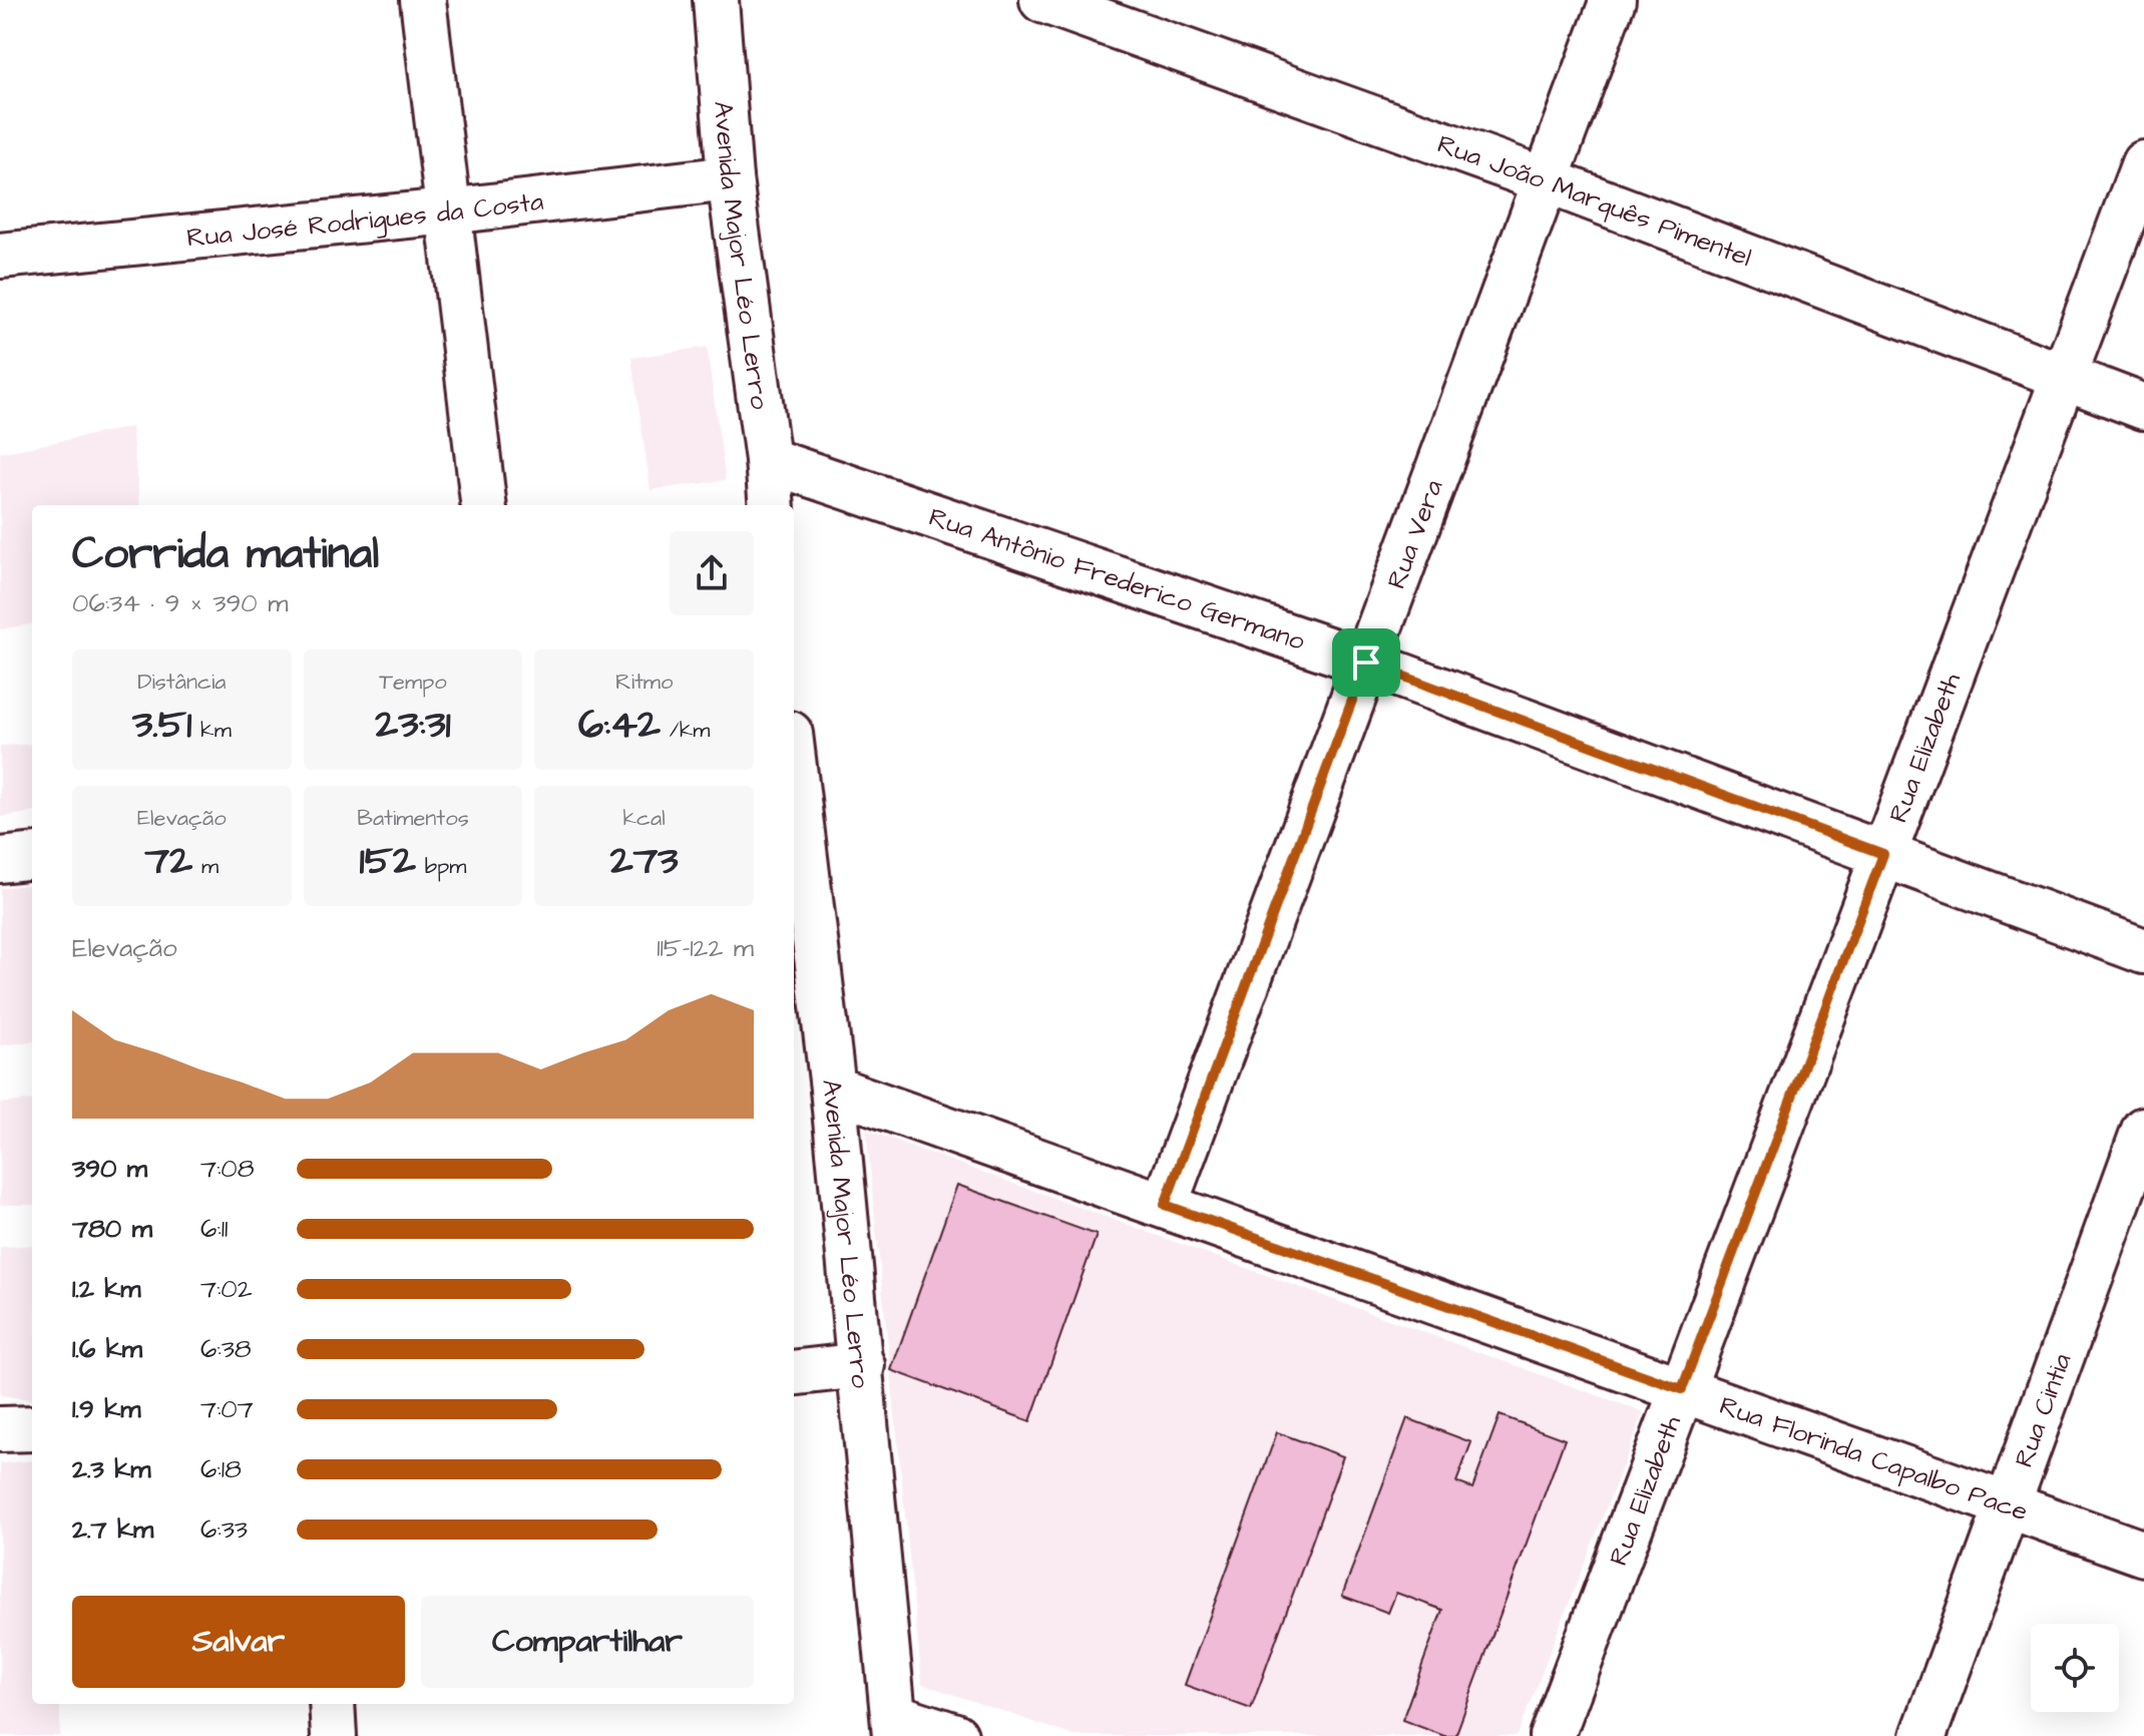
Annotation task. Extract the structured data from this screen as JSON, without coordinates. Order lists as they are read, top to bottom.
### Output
{
  "streets": {
    "street": [
      "Rua João Marquês Pimentel",
      "Rua José Rodrigues da Costa",
      "Avenida Major Léo Lerro",
      "Rua Vera",
      "Rua Antônio Frederico Germano",
      "Rua Elizabeth",
      "Rua Cintia",
      "Rua Florinda Capalbo Pace"
    ]
  },
  "crossings": [
    ["Rua João Marquês Pimentel", "Rua Vera"],
    ["Rua João Marquês Pimentel", "Rua Elizabeth"],
    ["Rua José Rodrigues da Costa", "Avenida Major Léo Lerro"],
    ["Avenida Major Léo Lerro", "Rua Antônio Frederico Germano"],
    ["Avenida Major Léo Lerro", "Rua Florinda Capalbo Pace"],
    ["Rua Vera", "Rua Antônio Frederico Germano"],
    ["Rua Vera", "Rua Florinda Capalbo Pace"],
    ["Rua Antônio Frederico Germano", "Rua Elizabeth"],
    ["Rua Elizabeth", "Rua Florinda Capalbo Pace"],
    ["Rua Cintia", "Rua Florinda Capalbo Pace"]
  ],
  "page": {
    "heading": ["Corrida matinal", "06:34 · 9 × 390 m"],
    "stats": [
      ["Distância", "3.51 km"],
      ["Tempo", "23:31"],
      ["Ritmo", "6:42 /km"],
      ["Elevação", "72 m"],
      ["Batimentos", "152 bpm"],
      ["kcal", "273"]
    ],
    "chart": ["Elevação", "115–122 m"],
    "list": [
      {
        "name": "390 m",
        "note": "7:08"
      },
      {
        "name": "780 m",
        "note": "6:11"
      },
      {
        "name": "1.2 km",
        "note": "7:02"
      },
      {
        "name": "1.6 km",
        "note": "6:38"
      },
      {
        "name": "1.9 km",
        "note": "7:07"
      },
      {
        "name": "2.3 km",
        "note": "6:18"
      },
      {
        "name": "2.7 km",
        "note": "6:33"
      }
    ],
    "buttons": ["Salvar", "Compartilhar"]
  }
}
